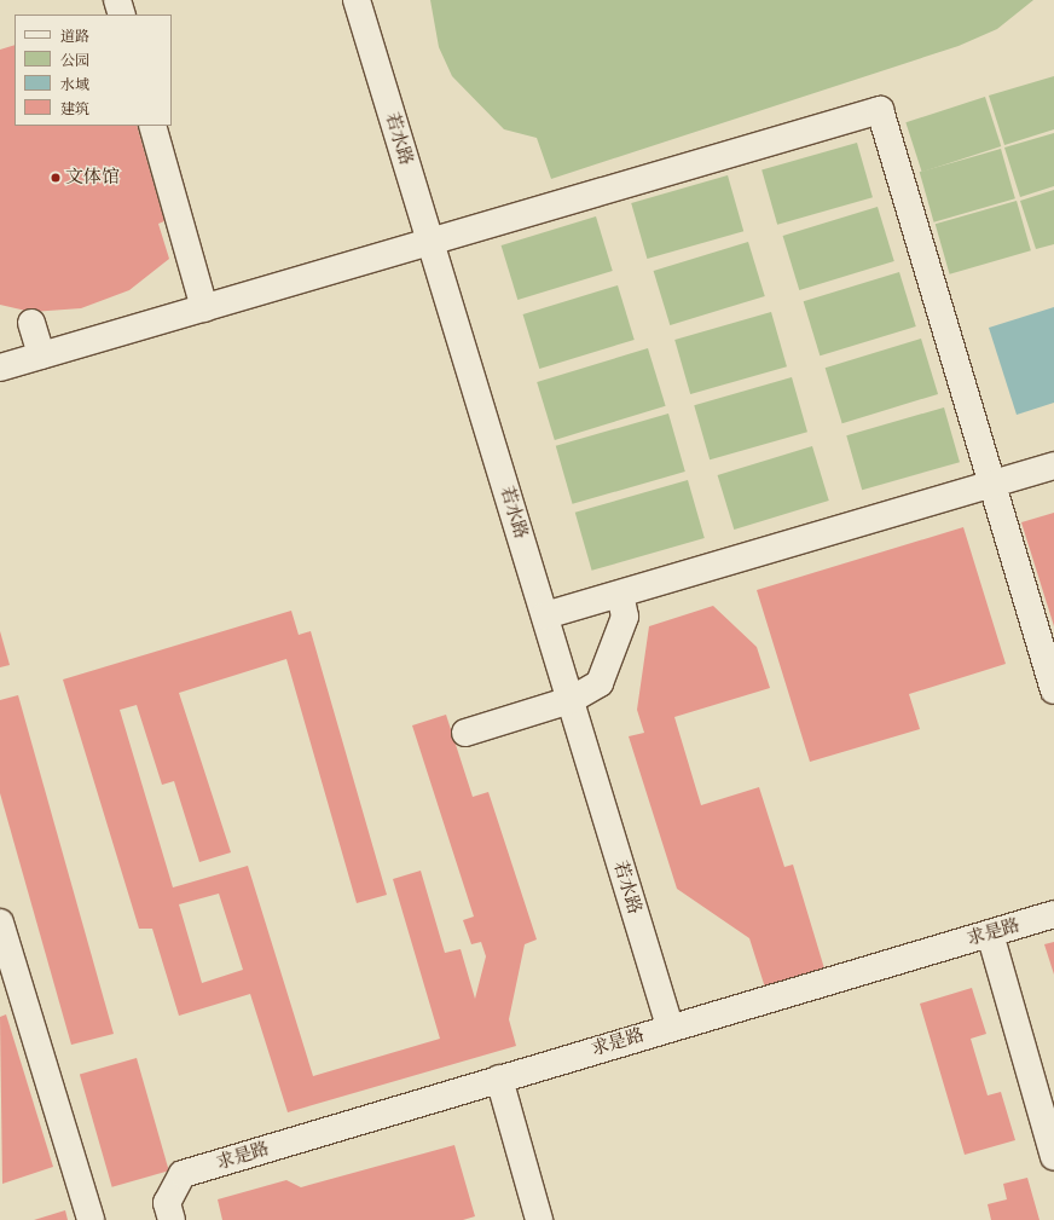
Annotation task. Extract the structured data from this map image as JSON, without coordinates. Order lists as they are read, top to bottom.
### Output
{
  "streets": {
    "lane": ["若水路", "求是路"]
  },
  "crossings": [
    ["若水路", "求是路"]
  ],
  "places": ["文体馆"],
  "legend": [
    "道路",
    "公园",
    "水域",
    "建筑"
  ]
}
